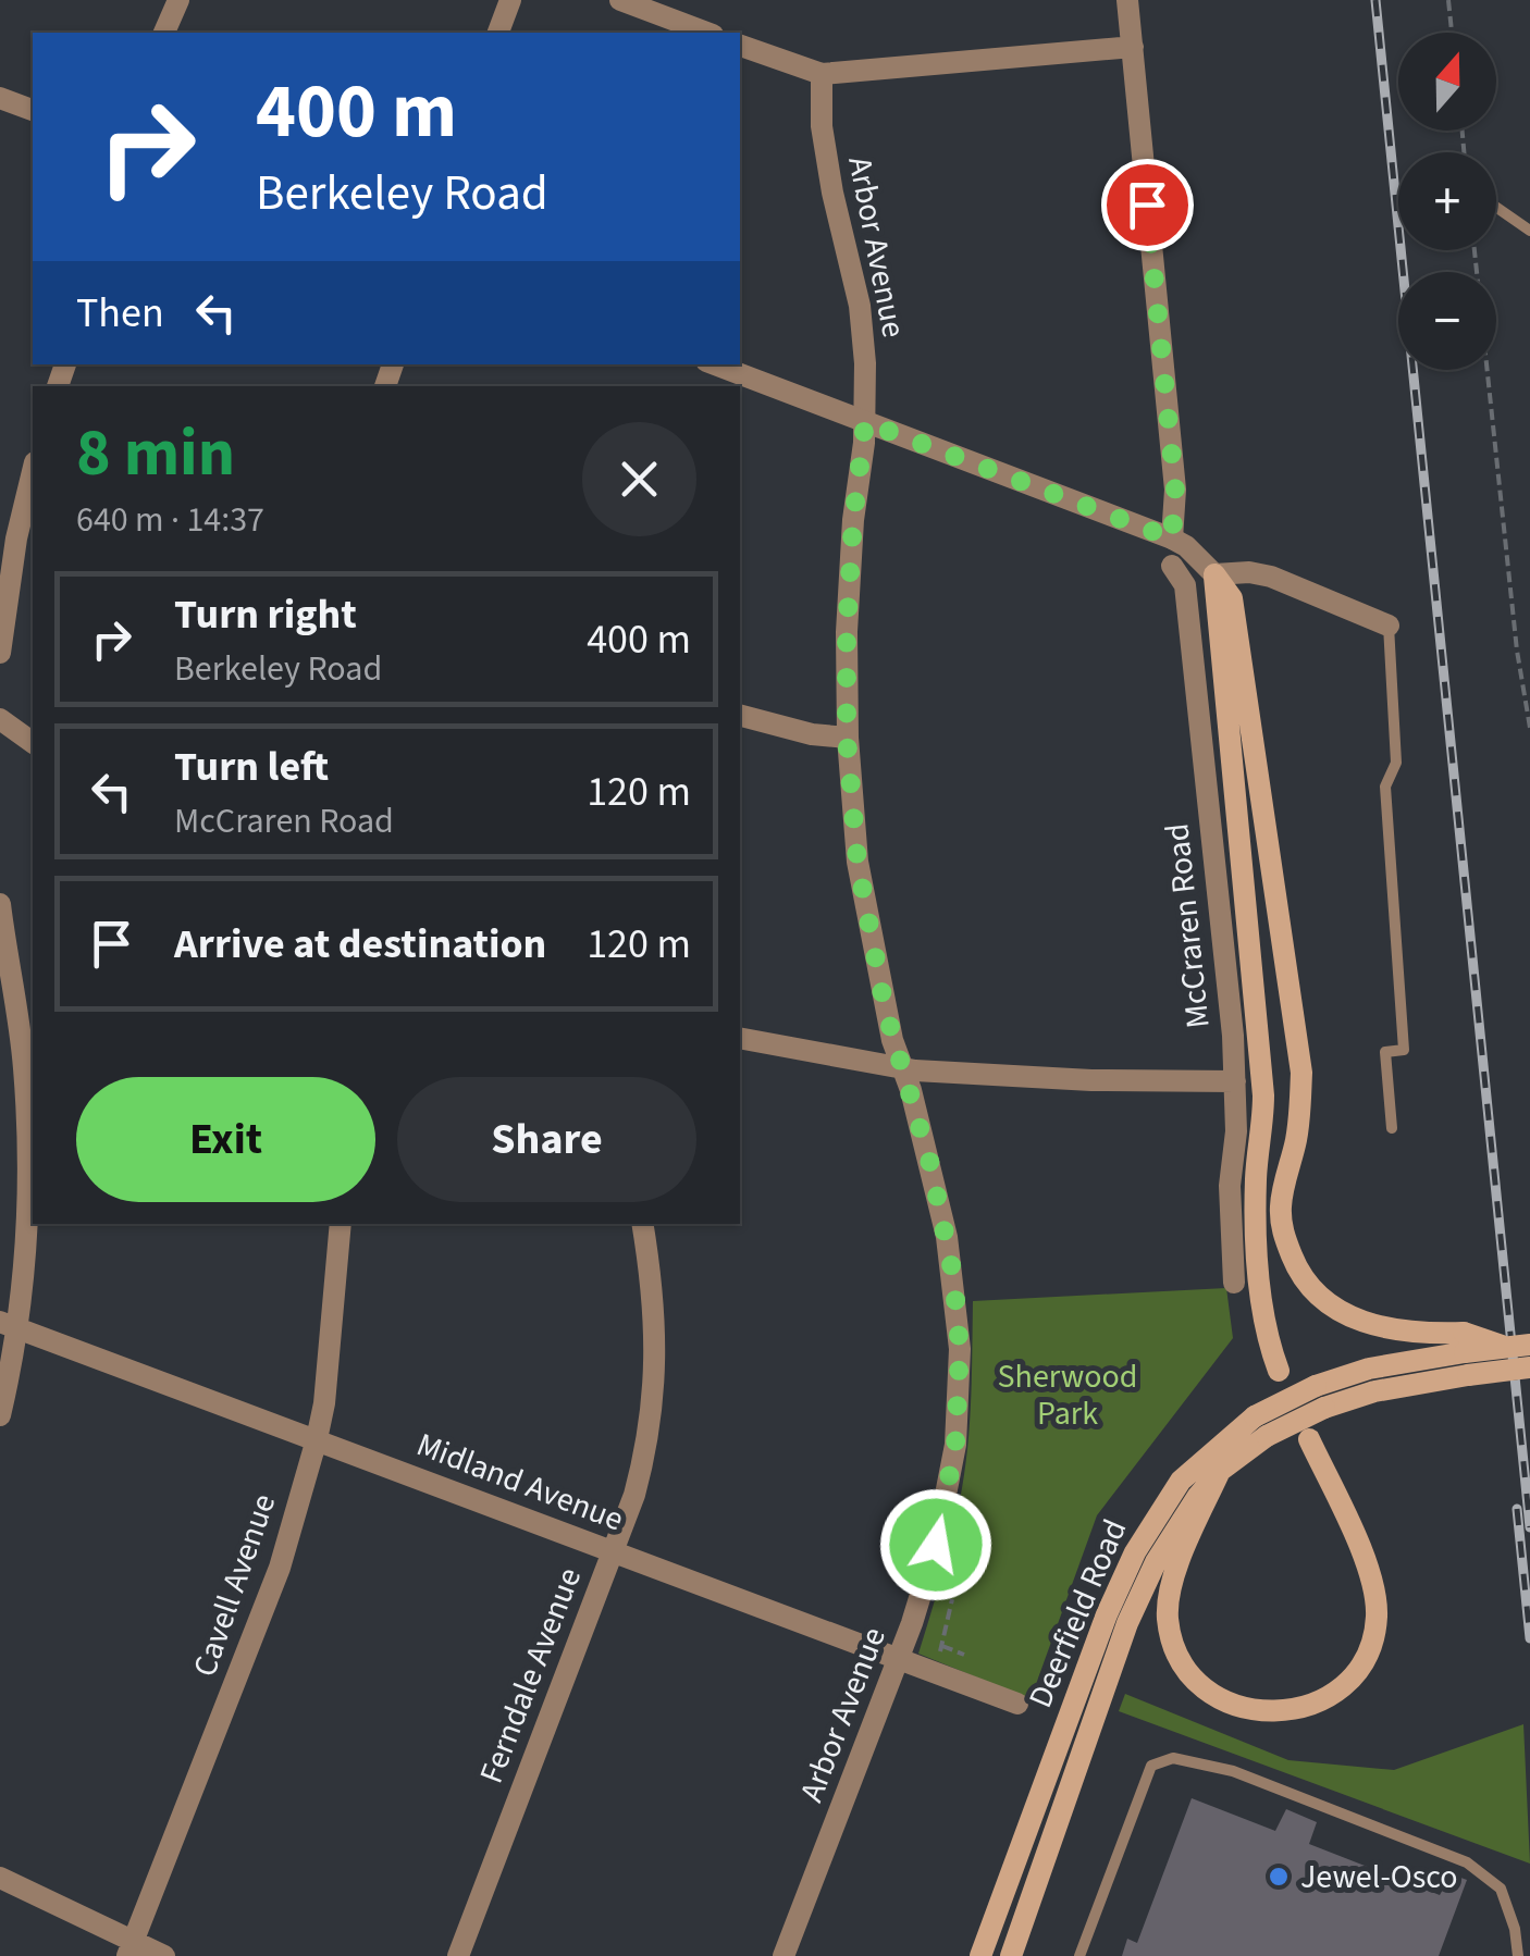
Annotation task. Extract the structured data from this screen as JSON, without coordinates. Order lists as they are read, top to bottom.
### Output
{
  "streets": {
    "main road": ["Deerfield Road"],
    "street": [
      "Arbor Avenue",
      "McCraren Road",
      "Midland Avenue",
      "Cavell Avenue",
      "Ferndale Avenue"
    ]
  },
  "crossings": [
    ["Arbor Avenue", "Midland Avenue"],
    ["Midland Avenue", "Cavell Avenue"],
    ["Midland Avenue", "Ferndale Avenue"]
  ],
  "parks": ["Sherwood Park"],
  "places": ["Jewel-Osco"],
  "north": "top",
  "page": {
    "map_buttons": ["+", "−"],
    "turn": ["400 m", "Berkeley Road"],
    "then": "Then",
    "heading": ["8 min", "640 m · 14:37"],
    "list": [
      {
        "name": "Turn right",
        "note": "Berkeley Road",
        "value": "400 m"
      },
      {
        "name": "Turn left",
        "note": "McCraren Road",
        "value": "120 m"
      },
      {
        "name": "Arrive at destination",
        "value": "120 m"
      }
    ],
    "buttons": ["Exit", "Share"]
  }
}
